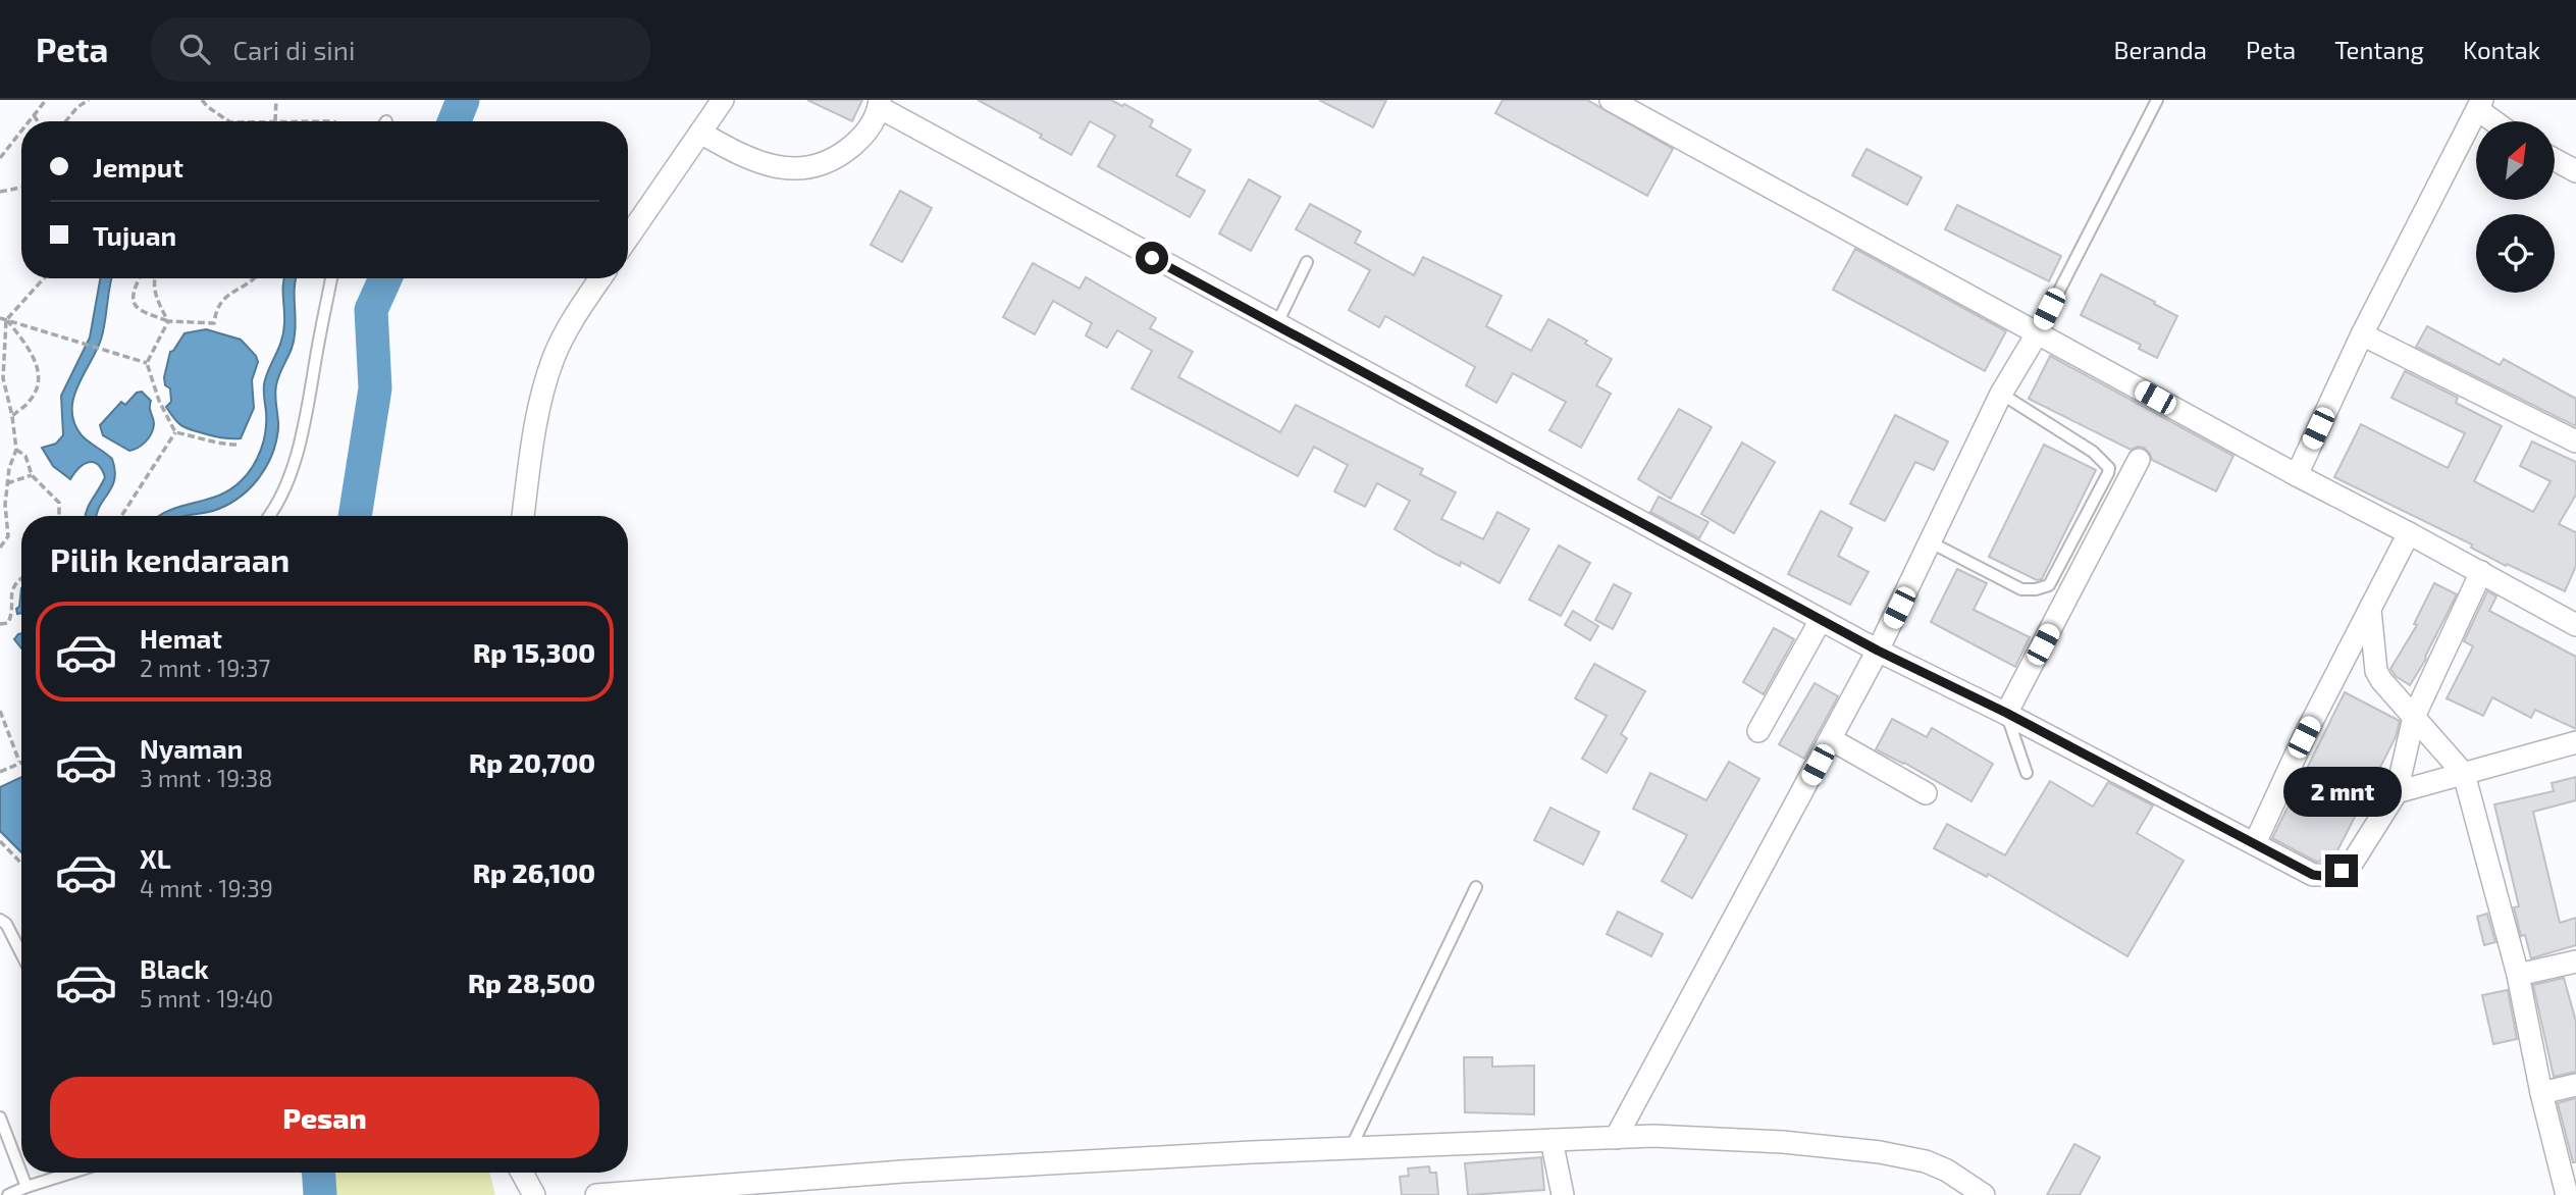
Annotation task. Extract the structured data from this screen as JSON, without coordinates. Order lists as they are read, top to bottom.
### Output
{
  "north": "top right",
  "page": {
    "header": "Peta",
    "search": "Cari di sini",
    "nav": [
      "Beranda",
      "Peta",
      "Tentang",
      "Kontak"
    ],
    "banner": ["Jemput", "Tujuan"],
    "heading": "Pilih kendaraan",
    "list": [
      {
        "name": "Hemat",
        "note": "2 mnt · 19:37",
        "value": "Rp 15,300"
      },
      {
        "name": "Nyaman",
        "note": "3 mnt · 19:38",
        "value": "Rp 20,700"
      },
      {
        "name": "XL",
        "note": "4 mnt · 19:39",
        "value": "Rp 26,100"
      },
      {
        "name": "Black",
        "note": "5 mnt · 19:40",
        "value": "Rp 28,500"
      }
    ],
    "bubble": "2 mnt",
    "buttons": "Pesan"
  }
}
